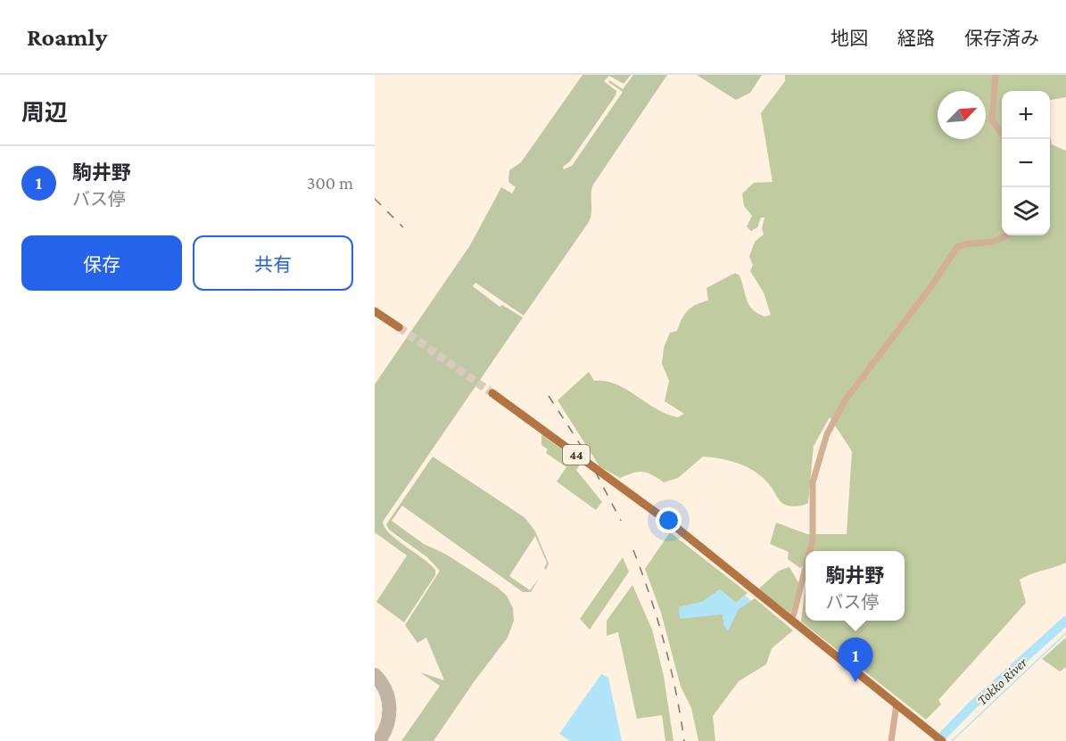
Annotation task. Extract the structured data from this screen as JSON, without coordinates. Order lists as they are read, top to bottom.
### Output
{
  "streets": {
    "main road": ["44"]
  },
  "water": ["Tokko River"],
  "north": "top right",
  "page": {
    "header": "Roamly",
    "nav": ["地図", "経路", "保存済み"],
    "heading": "周辺",
    "map_buttons": ["+", "−"],
    "list": [
      {
        "mark": "1",
        "name": "駒井野",
        "note": "バス停",
        "value": "300 m"
      }
    ],
    "buttons": ["保存", "共有"],
    "popup": ["駒井野", "バス停"],
    "pins": "1"
  }
}
